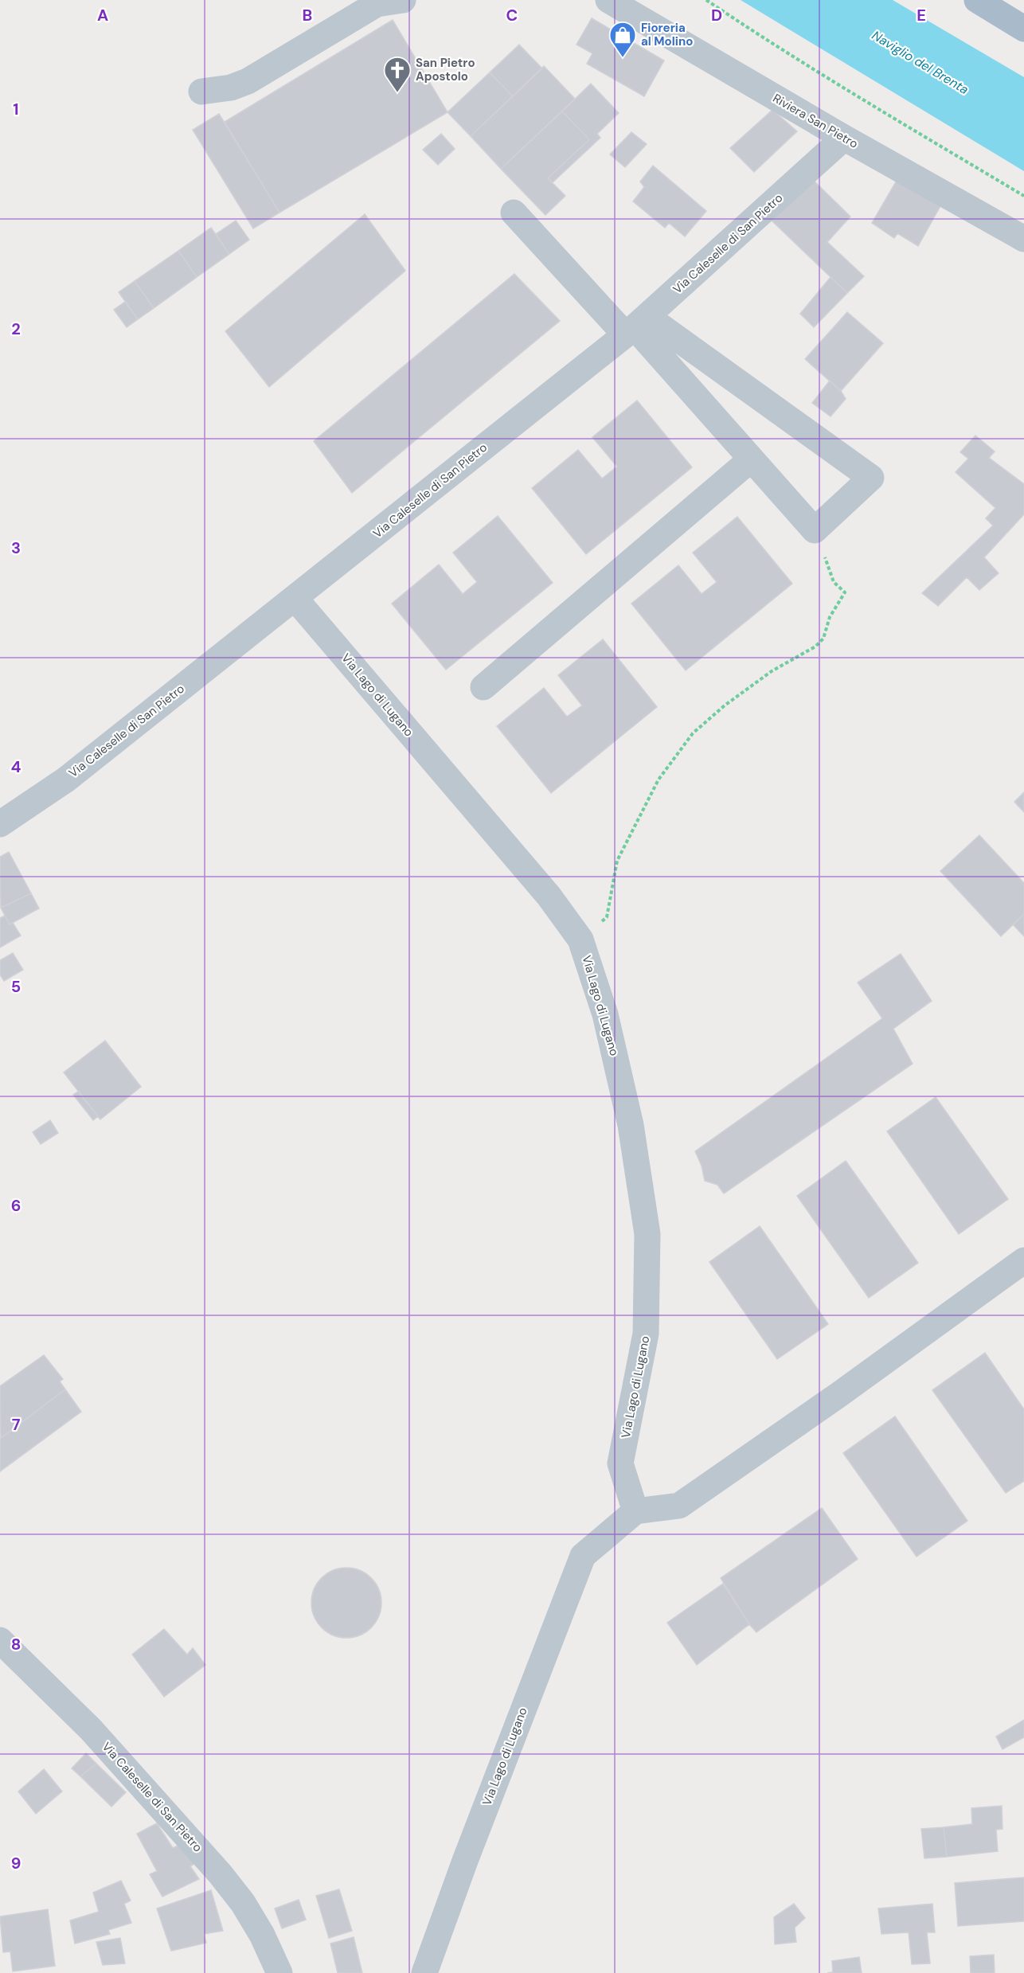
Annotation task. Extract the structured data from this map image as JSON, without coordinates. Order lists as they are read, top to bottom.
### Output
{
  "streets": {
    "street": ["Riviera San Pietro", "Via Caleselle di San Pietro", "Via Lago di Lugano"]
  },
  "crossings": [
    ["Riviera San Pietro", "Via Caleselle di San Pietro"],
    ["Via Caleselle di San Pietro", "Via Lago di Lugano"]
  ],
  "water": ["Naviglio del Brenta"],
  "places": {
    "shop": ["Fioreria al Molino"],
    "church": ["San Pietro Apostolo"]
  },
  "grid": {
    "columns": [
      "A",
      "B",
      "C",
      "D",
      "E"
    ],
    "rows": [
      "1",
      "2",
      "3",
      "4",
      "5",
      "6",
      "7",
      "8",
      "9"
    ]
  }
}
